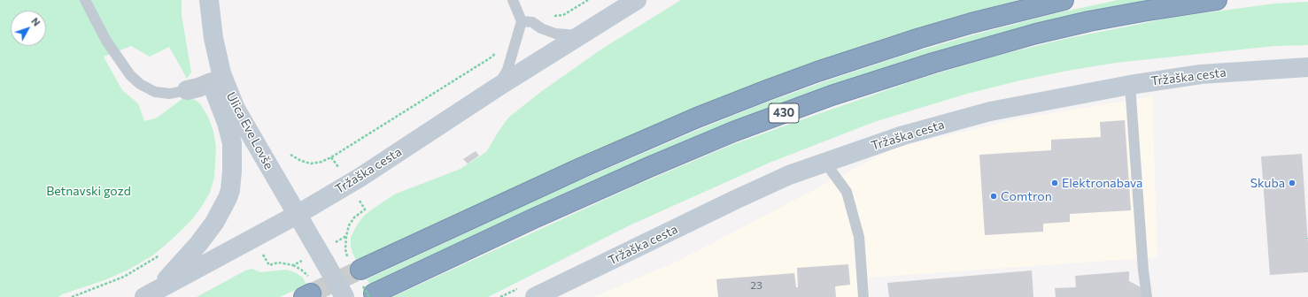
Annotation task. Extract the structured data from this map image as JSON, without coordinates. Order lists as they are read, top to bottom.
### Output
{
  "streets": {
    "highway": ["430"],
    "street": ["Tržaška cesta", "Ulica Eve Lovše"]
  },
  "crossings": [
    ["Tržaška cesta", "Ulica Eve Lovše"]
  ],
  "parks": ["Betnavski gozd"],
  "places": ["Elektronabava", "Skuba", "Comtron"],
  "house_numbers": ["23"],
  "north": "top right"
}
